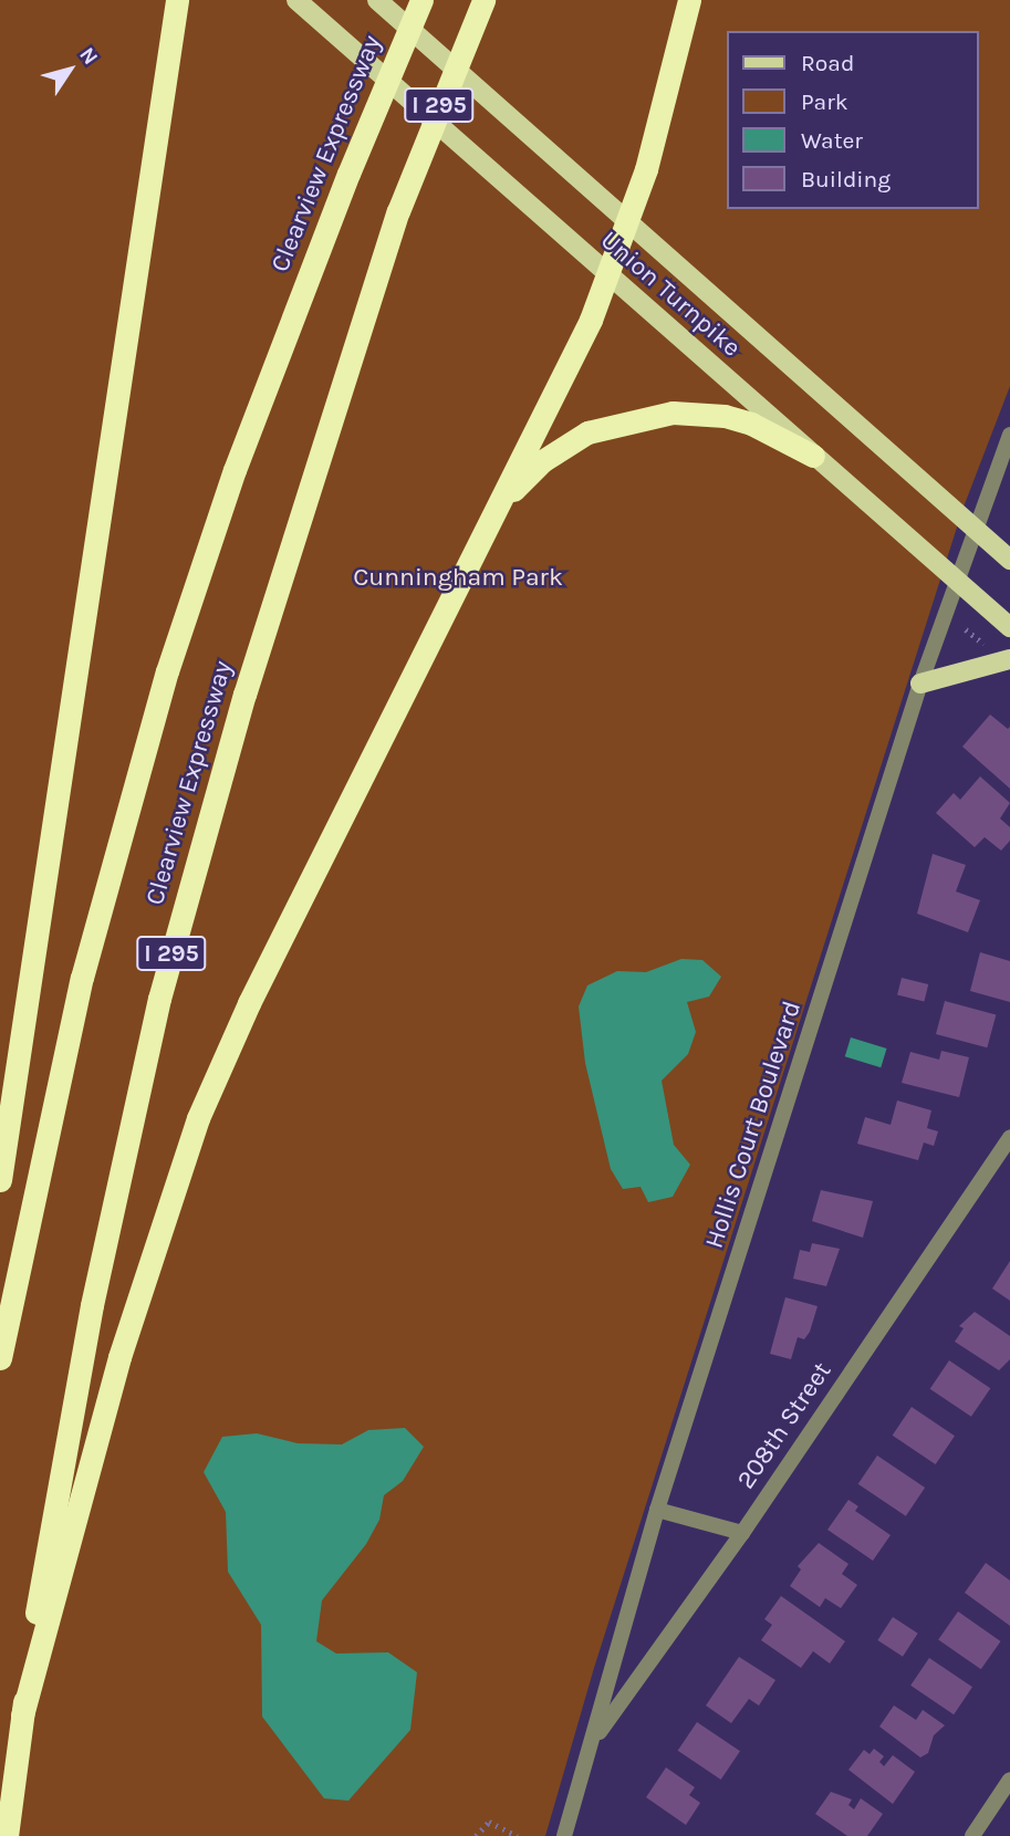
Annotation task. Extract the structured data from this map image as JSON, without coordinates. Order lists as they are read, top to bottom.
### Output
{
  "streets": {
    "highway": ["I 295", "Clearview Expressway"],
    "main road": ["Union Turnpike"],
    "street": ["Hollis Court Boulevard", "208th Street"]
  },
  "crossings": [
    ["Union Turnpike", "Hollis Court Boulevard"],
    ["Hollis Court Boulevard", "208th Street"]
  ],
  "parks": ["Cunningham Park"],
  "legend": [
    "Road",
    "Park",
    "Water",
    "Building"
  ],
  "north": "top right"
}
